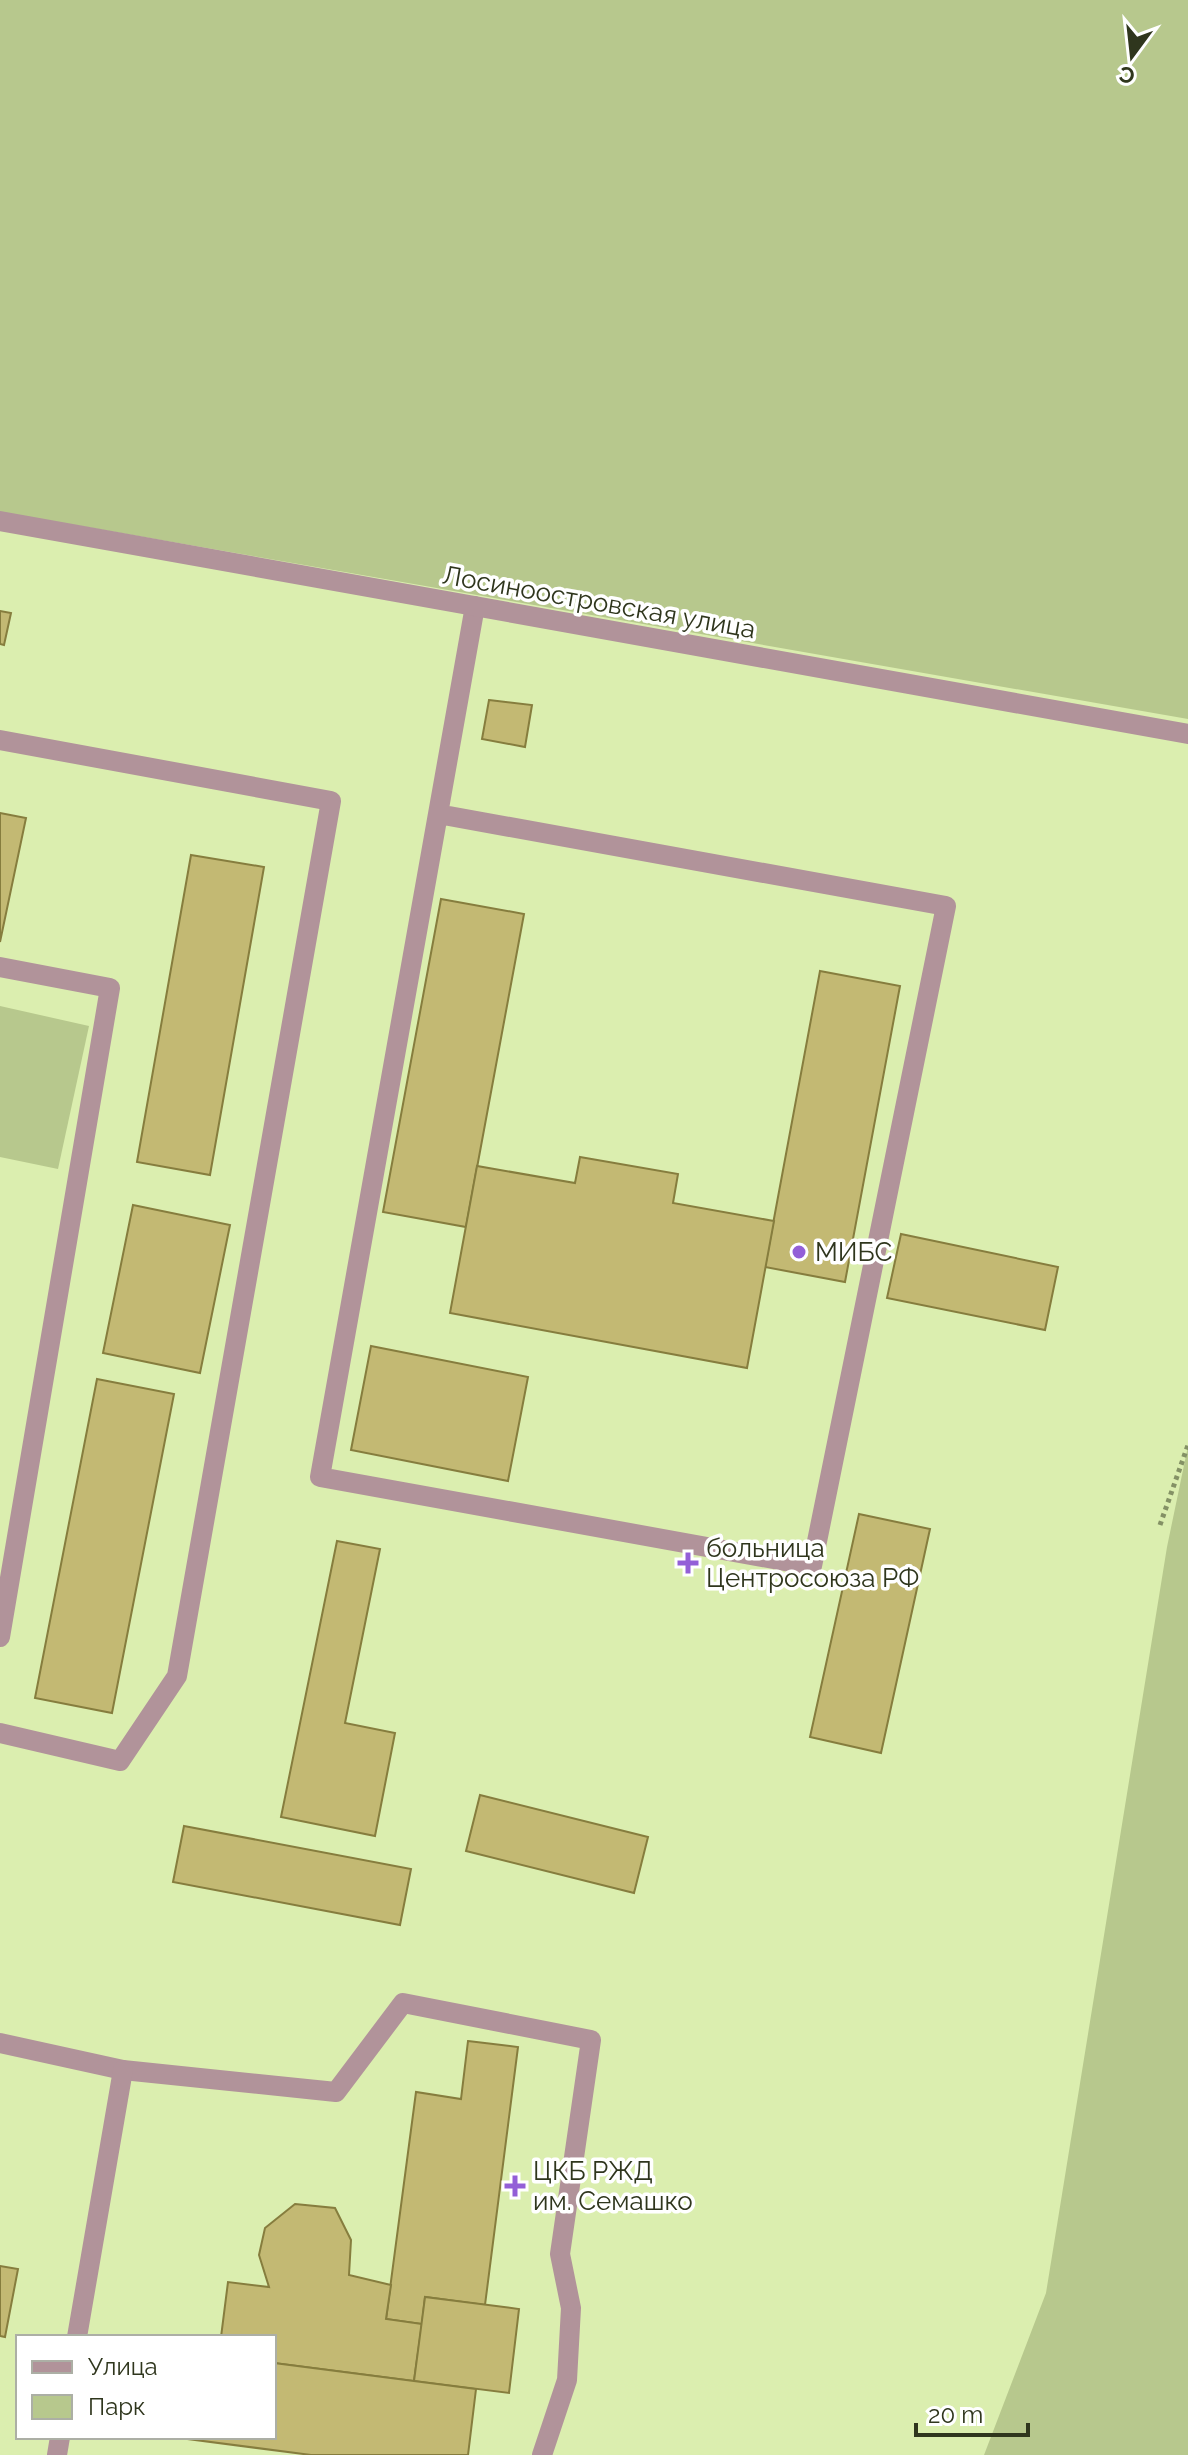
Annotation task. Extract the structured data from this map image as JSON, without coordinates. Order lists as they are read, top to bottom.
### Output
{
  "streets": {
    "street": ["Лосиноостровская улица"]
  },
  "places": {
    "other": ["МИБС"],
    "health": ["больница Центросоюза РФ", "ЦКБ РЖД им. Семашко"]
  },
  "legend": ["Улица", "Парк"],
  "scale_bar": "20 m",
  "north": "bottom"
}
